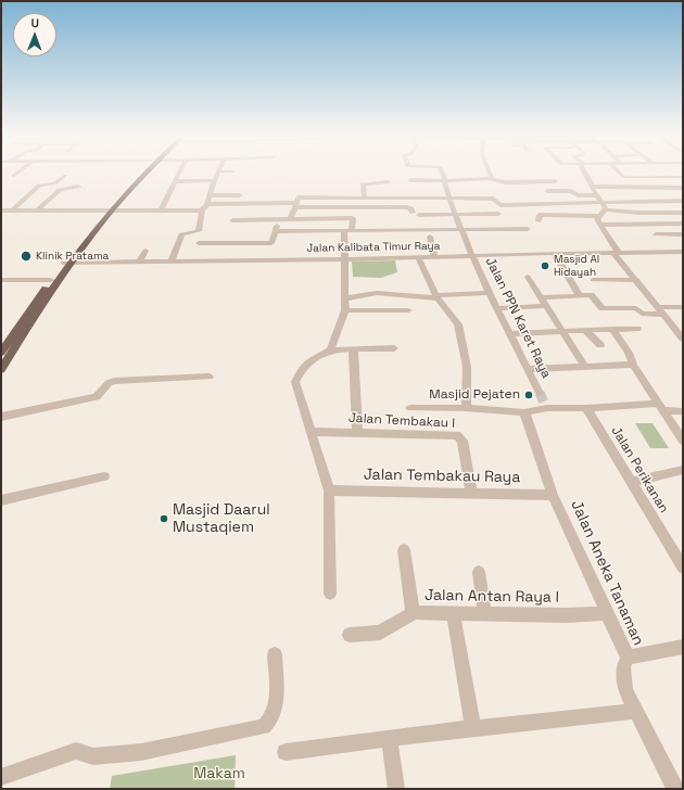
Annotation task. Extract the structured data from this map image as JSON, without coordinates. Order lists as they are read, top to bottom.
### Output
{
  "streets": {
    "street": [
      "Jalan Kalibata Timur Raya",
      "Jalan PPN Karet Raya",
      "Jalan Tembakau I",
      "Jalan Perikanan",
      "Jalan Tembakau Raya",
      "Jalan Aneka Tanaman",
      "Jalan Antan Raya I"
    ]
  },
  "crossings": [
    ["Jalan Kalibata Timur Raya", "Jalan PPN Karet Raya"],
    ["Jalan Tembakau I", "Jalan Tembakau Raya"],
    ["Jalan Perikanan", "Jalan Aneka Tanaman"],
    ["Jalan Tembakau Raya", "Jalan Aneka Tanaman"],
    ["Jalan Aneka Tanaman", "Jalan Antan Raya I"]
  ],
  "parks": ["Makam"],
  "places": [
    "Klinik Pratama",
    "Masjid Al Hidayah",
    "Masjid Pejaten",
    "Masjid Daarul Mustaqiem"
  ],
  "north": "top"
}
